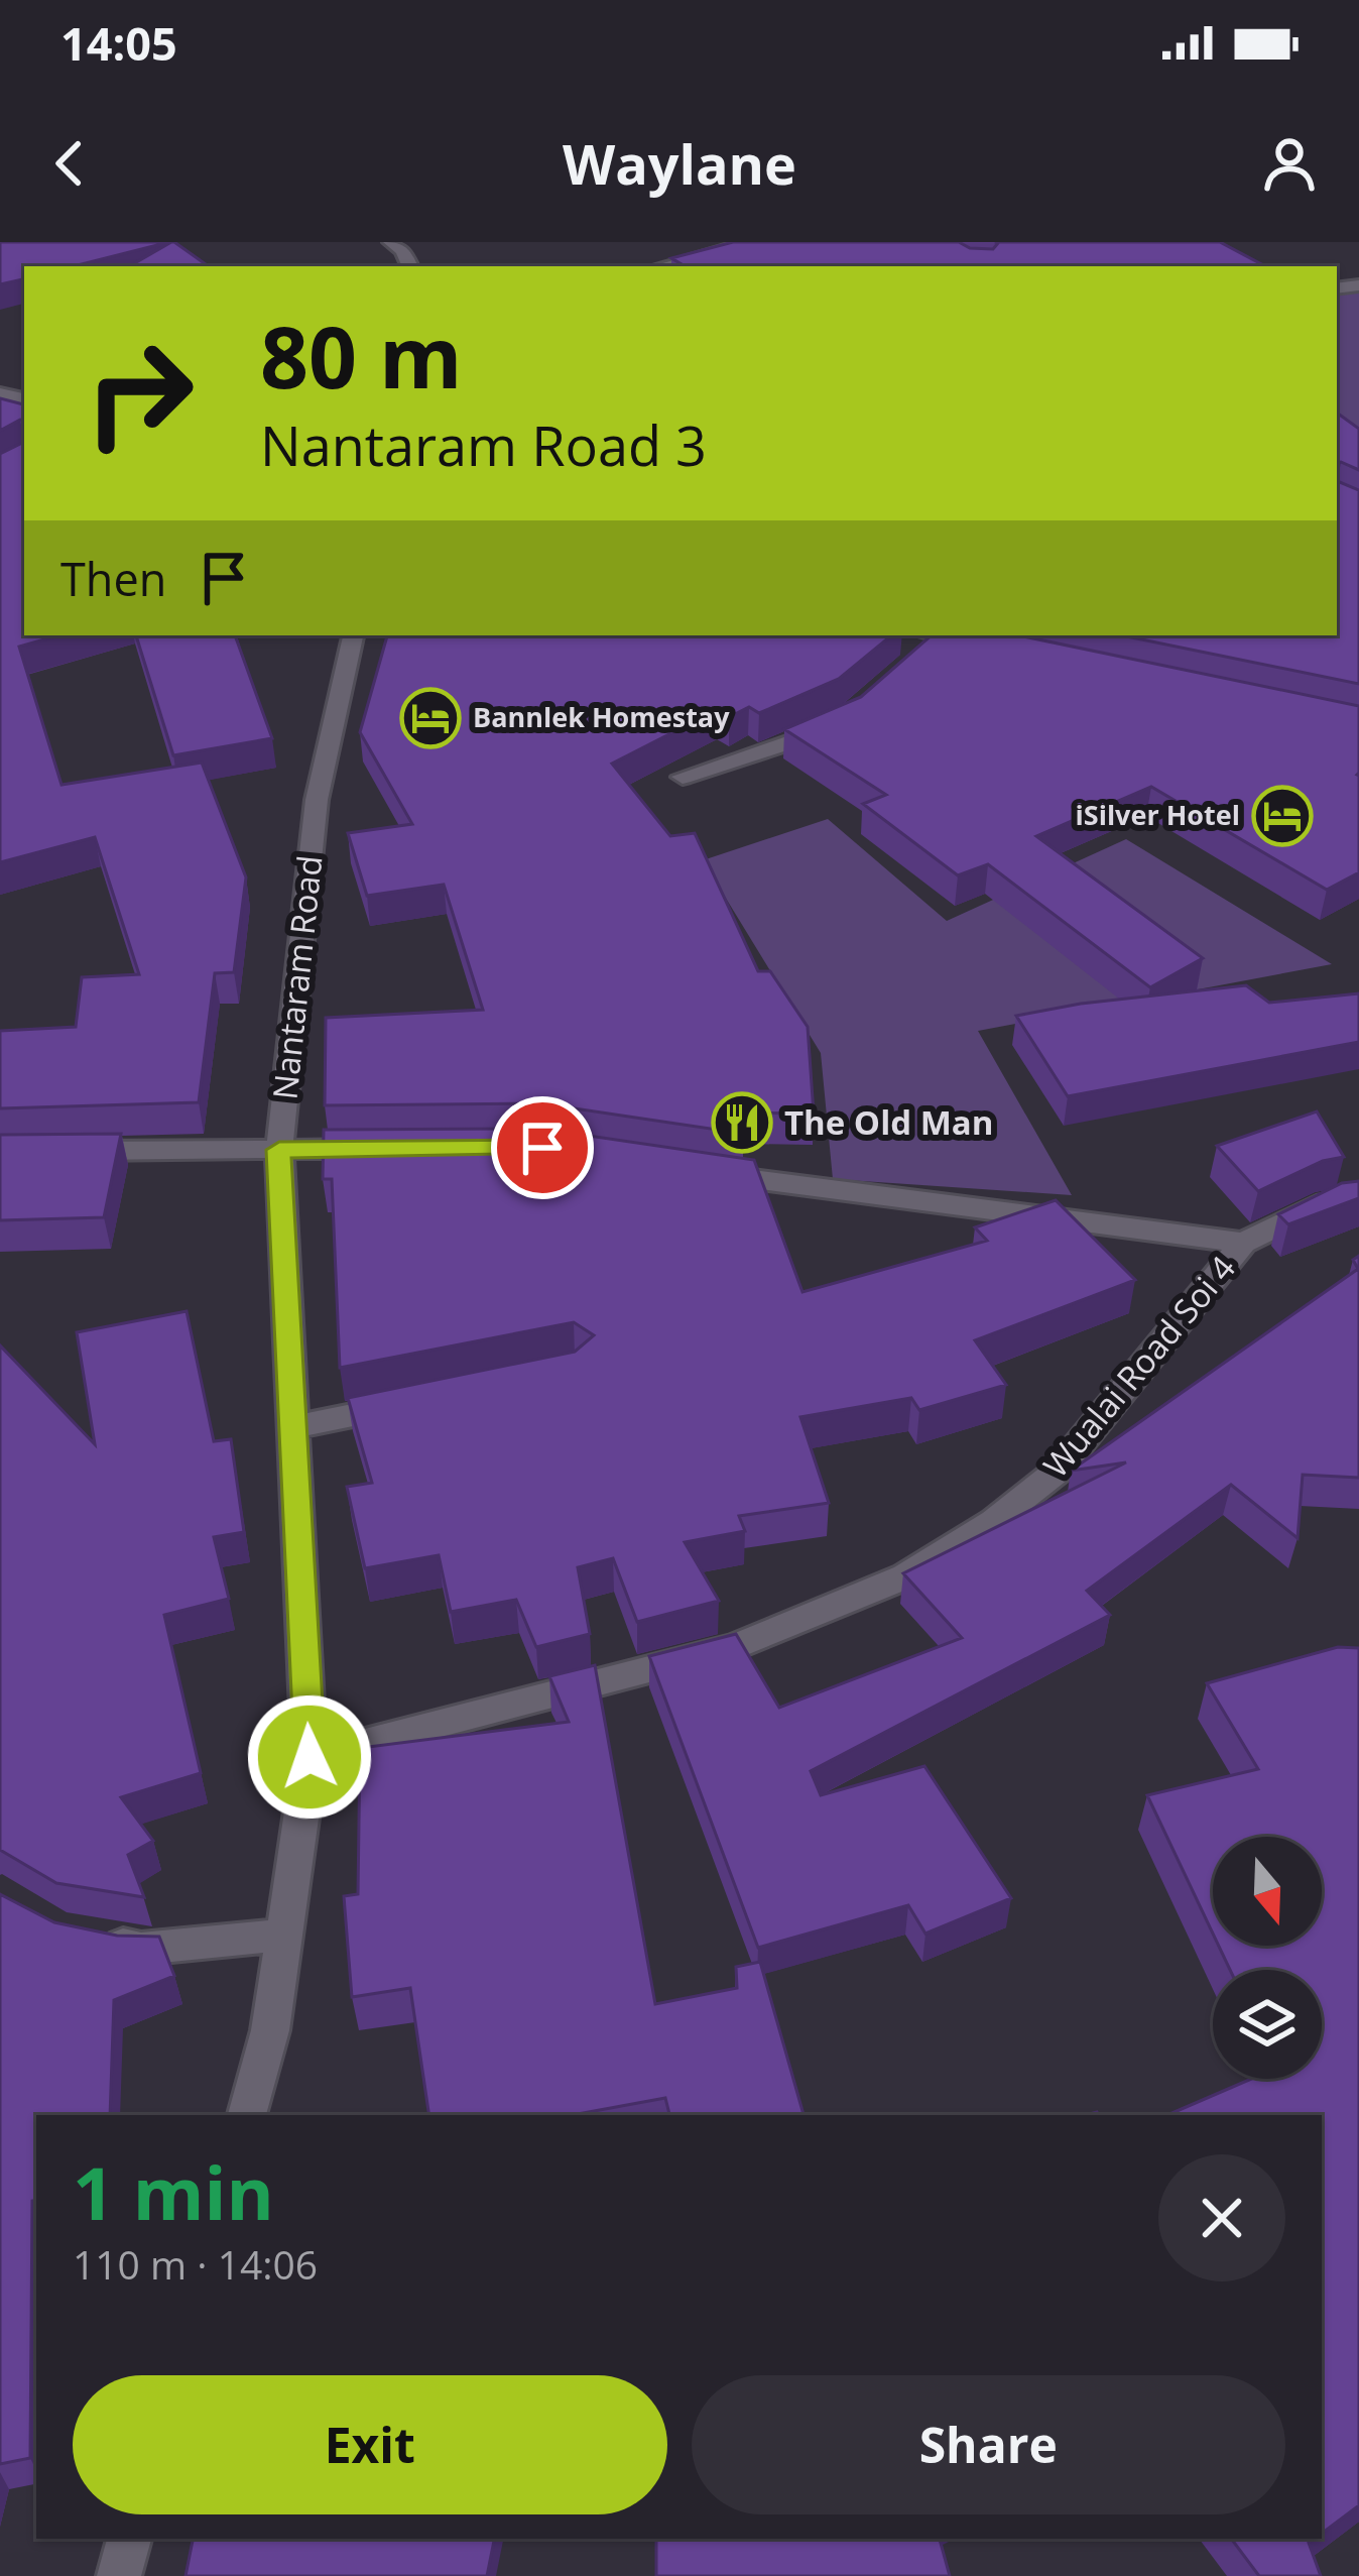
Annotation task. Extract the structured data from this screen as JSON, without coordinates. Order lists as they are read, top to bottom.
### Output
{
  "streets": {
    "street": ["Nantaram Road", "Wualai Road Soi 4"]
  },
  "crossings": [
    ["Nantaram Road", "Wualai Road Soi 4"]
  ],
  "places": {
    "hotel": ["Bannlek Homestay", "iSilver Hotel"],
    "restaurant": ["The Old Man"]
  },
  "north": "bottom",
  "page": {
    "status": "14:05",
    "header": "Waylane",
    "turn": ["80 m", "Nantaram Road 3"],
    "then": "Then",
    "heading": ["1 min", "110 m · 14:06"],
    "buttons": ["Exit", "Share"]
  }
}
